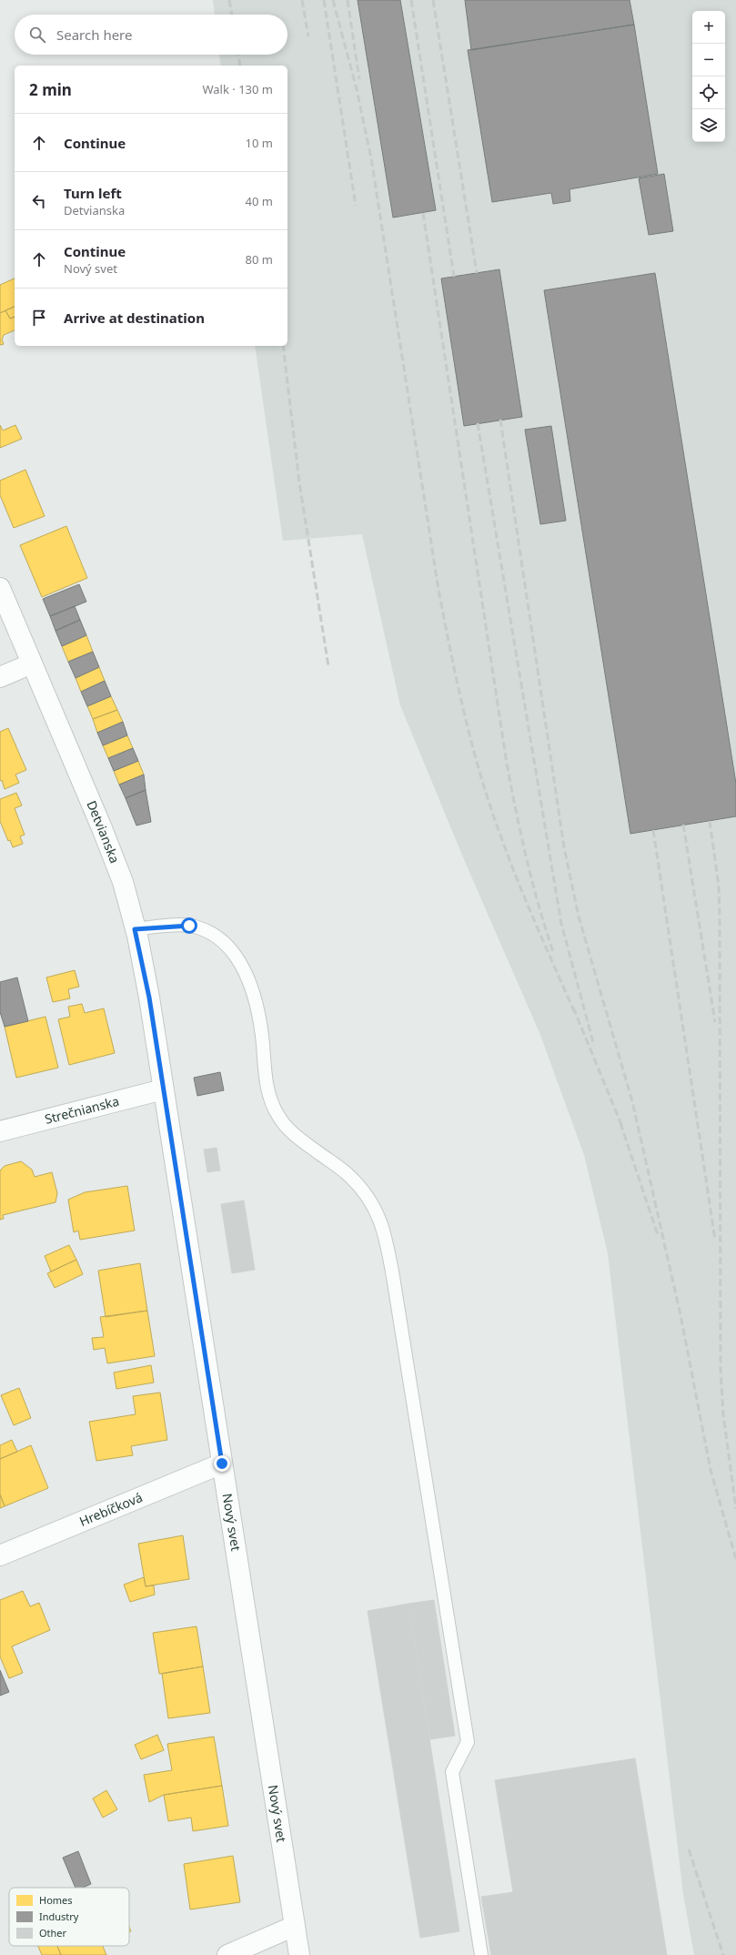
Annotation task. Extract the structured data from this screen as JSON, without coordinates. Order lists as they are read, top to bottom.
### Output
{
  "streets": {
    "street": [
      "Detvianska",
      "Strečnianska",
      "Hrebíčková",
      "Nový svet"
    ]
  },
  "crossings": [
    ["Detvianska", "Strečnianska"],
    ["Detvianska", "Nový svet"],
    ["Strečnianska", "Nový svet"],
    ["Hrebíčková", "Nový svet"]
  ],
  "legend": ["Homes", "Industry", "Other"],
  "page": {
    "map_buttons": ["+", "−"],
    "search": "Search here",
    "heading": ["2 min", "Walk · 130 m"],
    "list": [
      ["Continue", "10 m"],
      ["Turn left", "Detvianska", "40 m"],
      ["Continue", "Nový svet", "80 m"],
      "Arrive at destination"
    ]
  }
}
